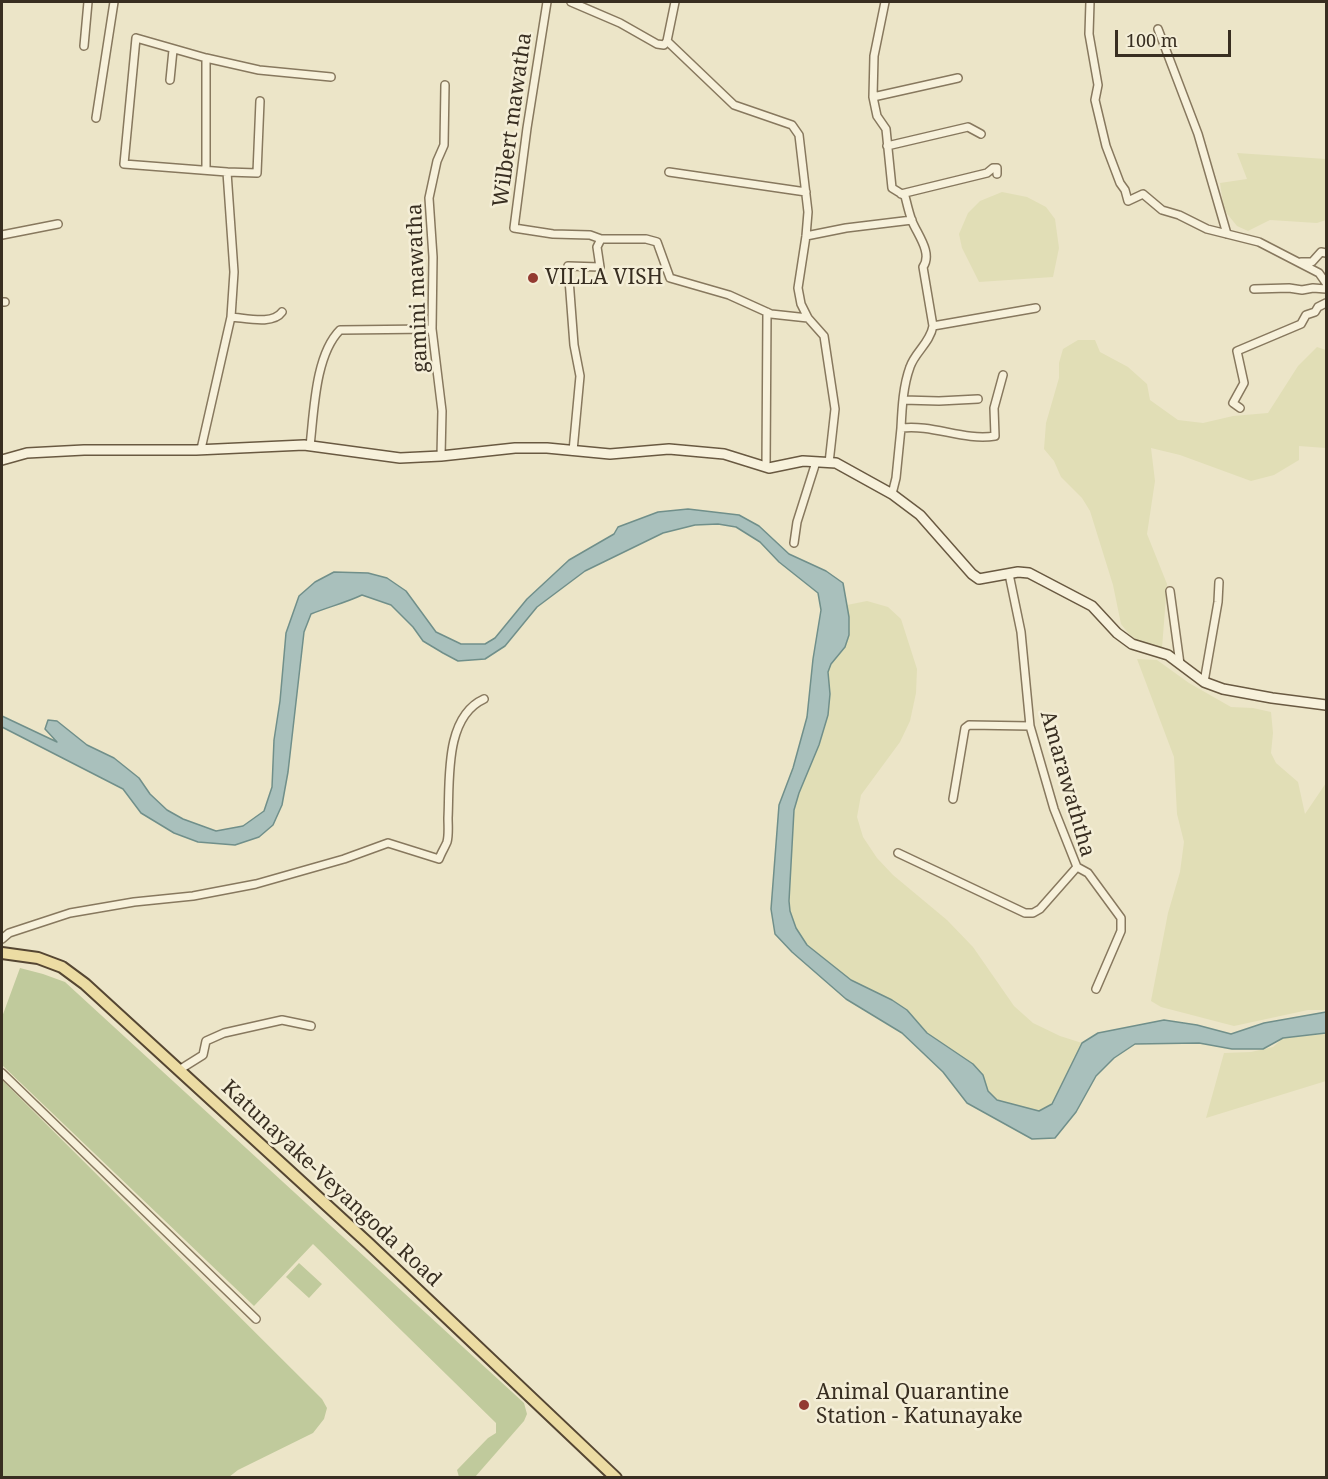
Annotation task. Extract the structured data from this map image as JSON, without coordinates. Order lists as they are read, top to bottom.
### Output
{
  "streets": {
    "main road": ["Katunayake-Veyangoda Road"],
    "street": ["Wilbert mawatha", "gamini mawatha", "Amarawaththa"]
  },
  "places": ["VILLA VISH", "Animal Quarantine Station - Katunayake"],
  "scale_bar": "100 m"
}
